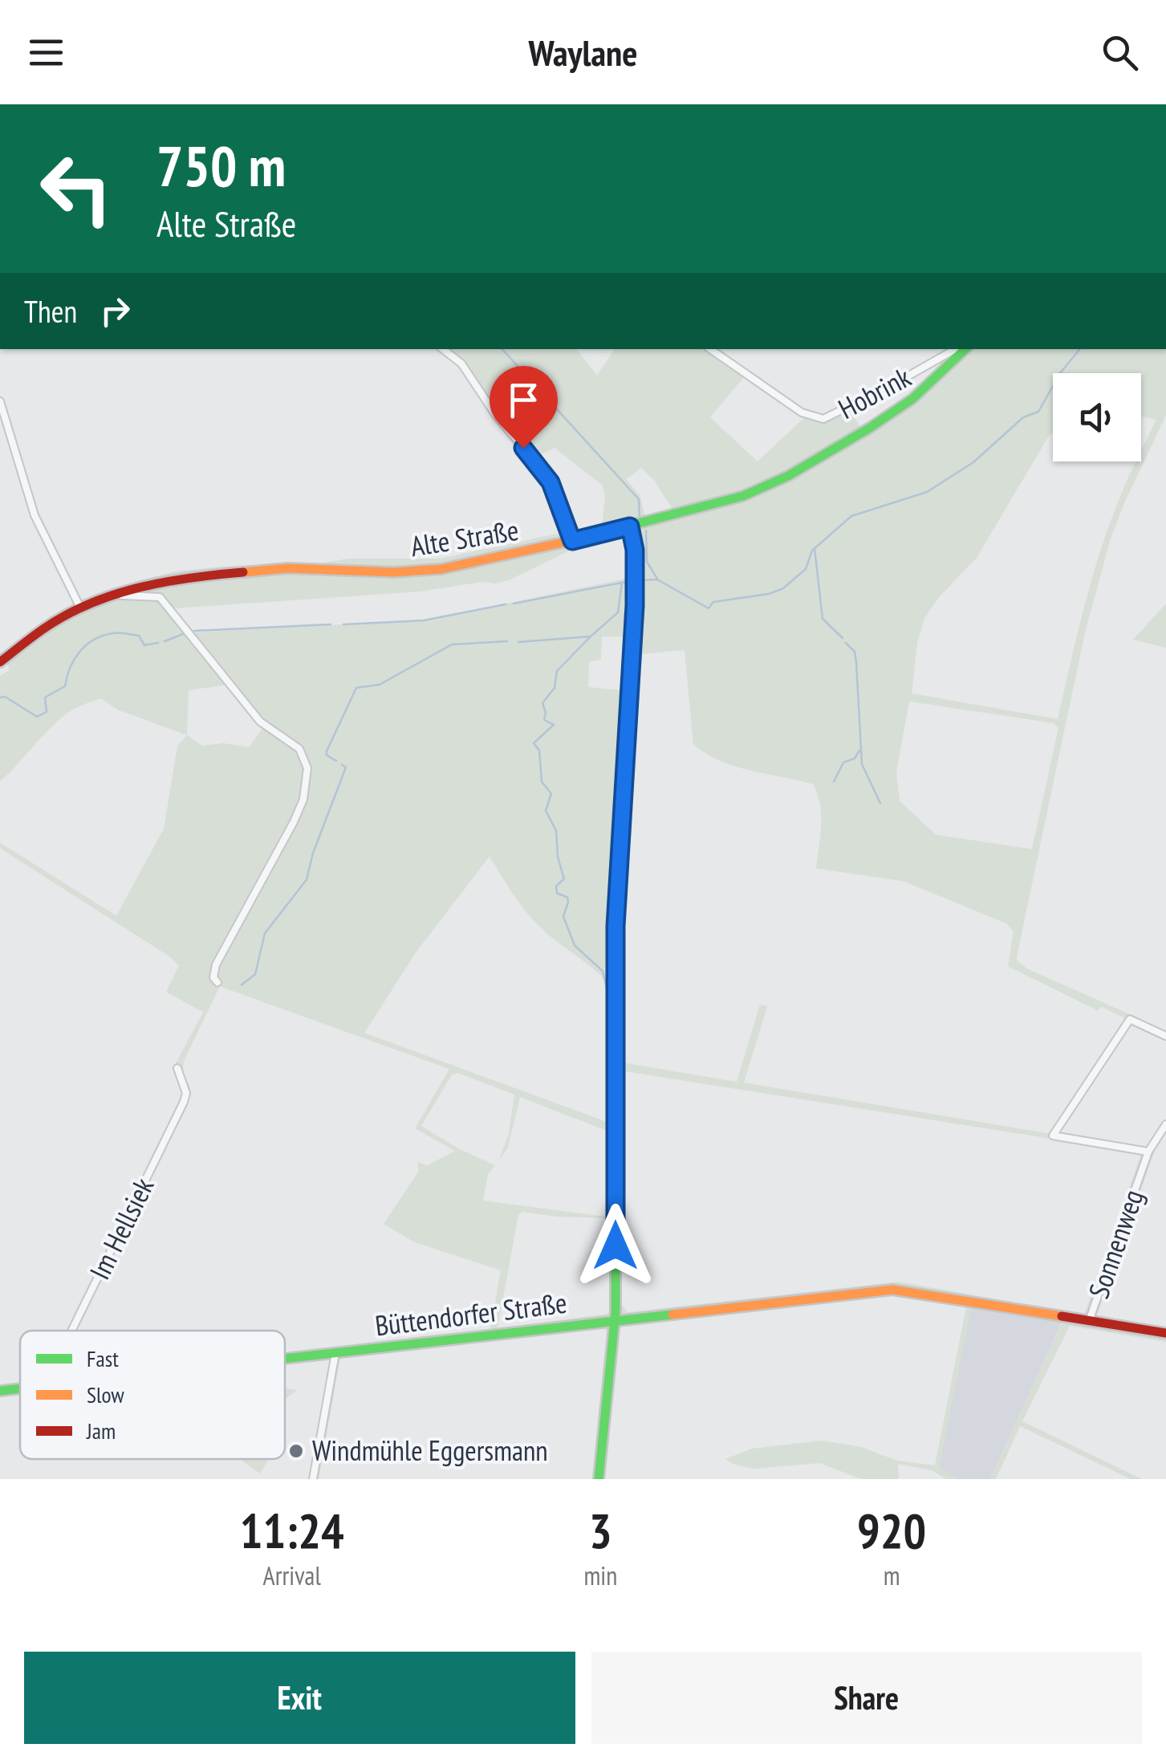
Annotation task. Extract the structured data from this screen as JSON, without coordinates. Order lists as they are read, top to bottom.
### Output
{
  "streets": {
    "street": [
      "Hobrink",
      "Alte Straße",
      "Im Hellsiek",
      "Sonnenweg",
      "Büttendorfer Straße"
    ]
  },
  "crossings": [
    ["Hobrink", "Alte Straße"],
    ["Sonnenweg", "Büttendorfer Straße"]
  ],
  "places": ["Windmühle Eggersmann"],
  "legend": ["Fast", "Slow", "Jam"],
  "page": {
    "header": "Waylane",
    "turn": ["750 m", "Alte Straße"],
    "then": "Then",
    "eta": [
      "11:24",
      "Arrival",
      "3",
      "min",
      "920",
      "m"
    ],
    "buttons": ["Exit", "Share"]
  }
}
